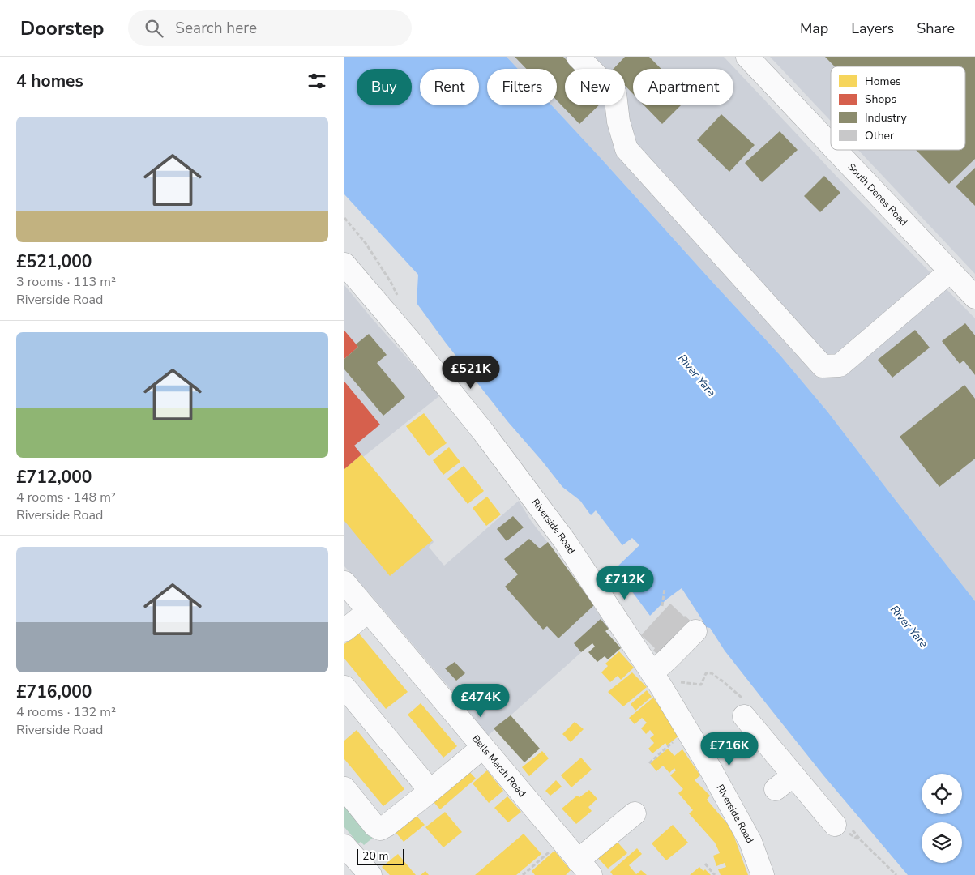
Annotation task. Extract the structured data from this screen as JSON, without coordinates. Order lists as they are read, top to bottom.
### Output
{
  "streets": {
    "street": ["South Denes Road", "Riverside Road", "Bells Marsh Road"]
  },
  "water": ["River Yare"],
  "legend": [
    "Homes",
    "Shops",
    "Industry",
    "Other"
  ],
  "scale_bar": "20 m",
  "page": {
    "header": "Doorstep",
    "search": "Search here",
    "nav": ["Map", "Layers", "Share"],
    "heading": "4 homes",
    "chip": [
      "Buy",
      "Rent",
      "Filters",
      "New",
      "Apartment"
    ],
    "list": [
      {
        "name": "£521,000",
        "note": "3 rooms · 113 m² · Riverside Road"
      },
      {
        "name": "£712,000",
        "note": "4 rooms · 148 m² · Riverside Road"
      },
      {
        "name": "£716,000",
        "note": "4 rooms · 132 m² · Riverside Road"
      }
    ],
    "price": [
      "£521K",
      "£712K",
      "£474K",
      "£716K"
    ],
    "scale": "20 m"
  }
}
